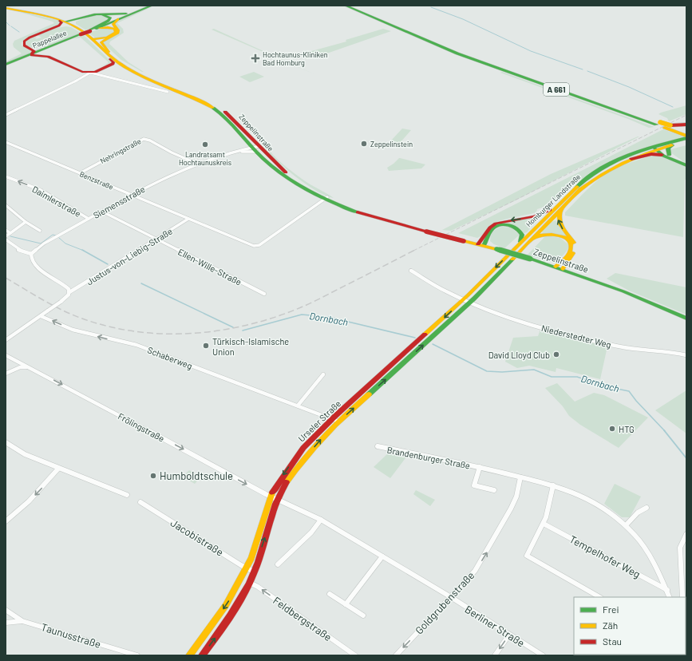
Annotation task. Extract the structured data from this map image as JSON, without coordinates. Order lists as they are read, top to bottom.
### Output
{
  "streets": {
    "main road": [
      "Pappelallee",
      "A 661",
      "Zeppelinstraße",
      "Homburger Landstraße",
      "Urseler Straße"
    ],
    "street": [
      "Nehringstraße",
      "Benzstraße",
      "Daimlerstraße",
      "Siemensstraße",
      "Justus-von-Liebig-Straße",
      "Ellen-Wille-Straße",
      "Niederstedter Weg",
      "Schaberweg",
      "Frölingstraße",
      "Brandenburger Straße",
      "Jacobistraße",
      "Tempelhofer Weg",
      "Goldgrubenstraße",
      "Feldbergstraße",
      "Berliner Straße",
      "Taunusstraße"
    ]
  },
  "crossings": [
    ["Pappelallee", "Zeppelinstraße"],
    ["A 661", "Homburger Landstraße"],
    ["Zeppelinstraße", "Benzstraße"],
    ["Zeppelinstraße", "Siemensstraße"],
    ["Nehringstraße", "Benzstraße"],
    ["Nehringstraße", "Siemensstraße"],
    ["Benzstraße", "Siemensstraße"],
    ["Benzstraße", "Justus-von-Liebig-Straße"],
    ["Homburger Landstraße", "Urseler Straße"],
    ["Daimlerstraße", "Siemensstraße"],
    ["Siemensstraße", "Ellen-Wille-Straße"],
    ["Justus-von-Liebig-Straße", "Ellen-Wille-Straße"],
    ["Justus-von-Liebig-Straße", "Schaberweg"],
    ["Niederstedter Weg", "Urseler Straße"],
    ["Schaberweg", "Urseler Straße"],
    ["Urseler Straße", "Frölingstraße"],
    ["Urseler Straße", "Jacobistraße"],
    ["Urseler Straße", "Feldbergstraße"],
    ["Urseler Straße", "Berliner Straße"],
    ["Frölingstraße", "Berliner Straße"],
    ["Brandenburger Straße", "Tempelhofer Weg"],
    ["Brandenburger Straße", "Goldgrubenstraße"],
    ["Goldgrubenstraße", "Berliner Straße"]
  ],
  "one_way": [
    "Daimlerstraße",
    "Schaberweg",
    "Frölingstraße",
    "Feldbergstraße"
  ],
  "water": ["Dornbach"],
  "places": {
    "health": ["Hochtaunus-Kliniken Bad Homburg"],
    "other": [
      "Zeppelinstein",
      "Landratsamt Hochtaunuskreis",
      "Türkisch-Islamische Union",
      "David Lloyd Club",
      "HTG",
      "Humboldtschule"
    ]
  },
  "legend": ["Frei", "Zäh", "Stau"]
}
